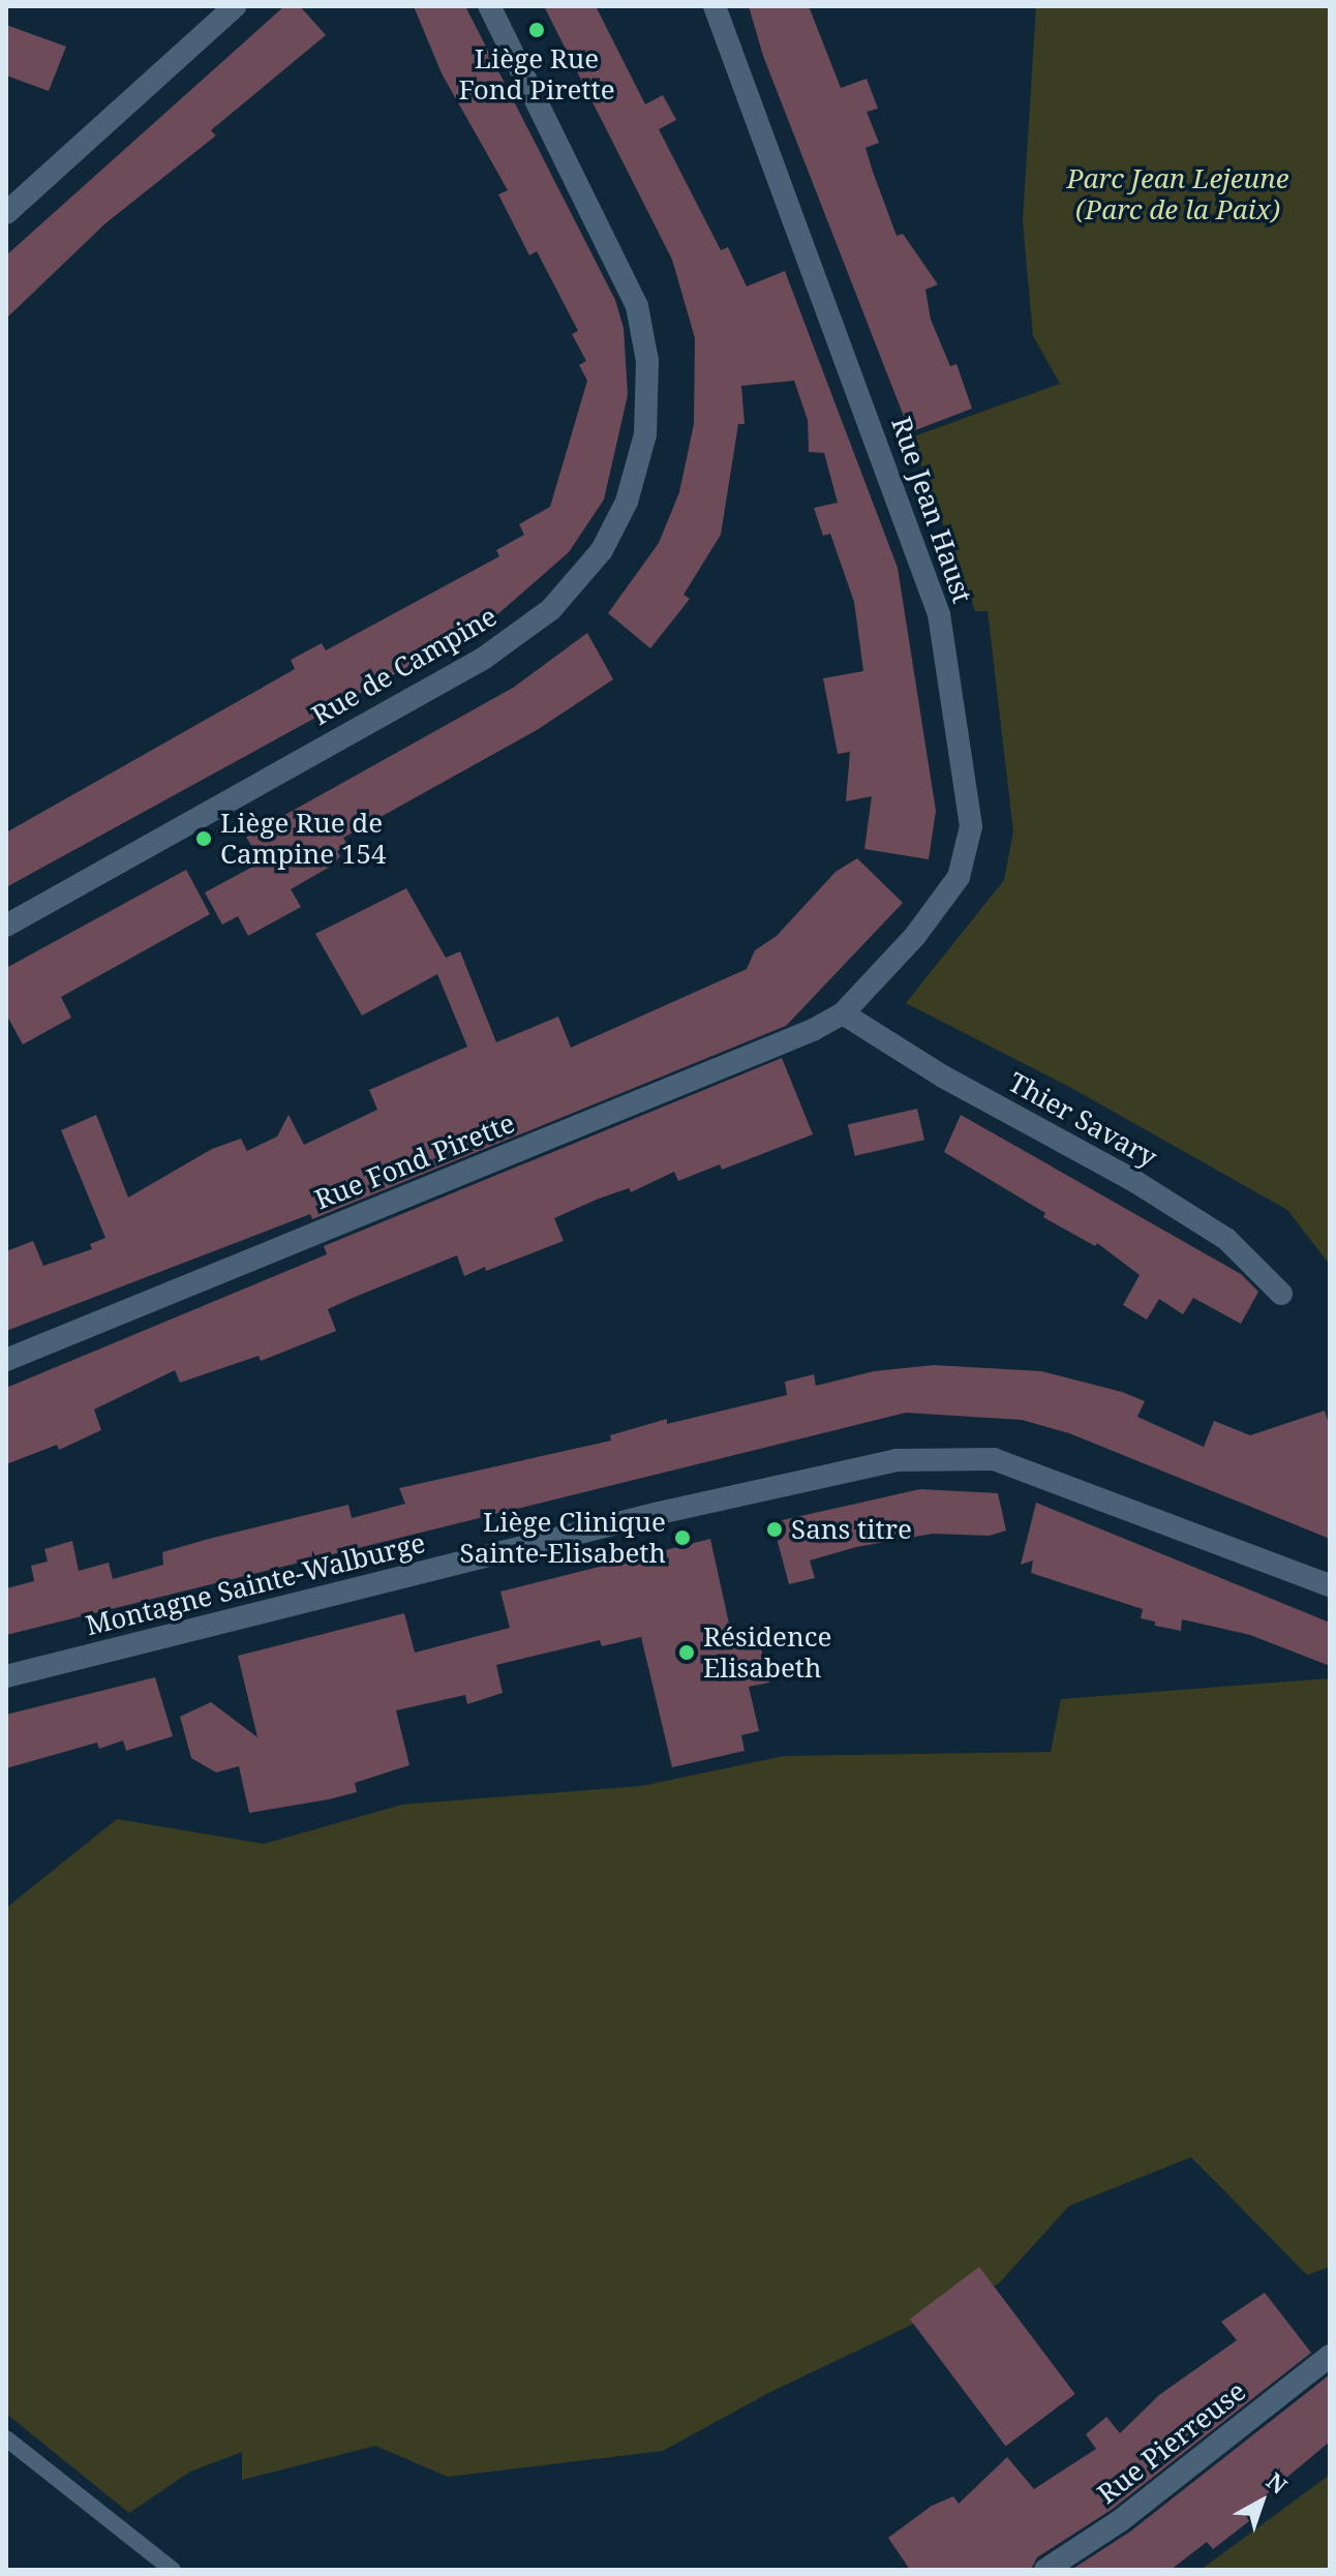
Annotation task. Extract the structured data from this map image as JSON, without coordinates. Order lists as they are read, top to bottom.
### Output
{
  "streets": {
    "street": [
      "Rue Jean Haust",
      "Rue de Campine",
      "Thier Savary",
      "Rue Fond Pirette",
      "Montagne Sainte-Walburge",
      "Rue Pierreuse"
    ]
  },
  "crossings": [
    ["Rue Jean Haust", "Thier Savary"],
    ["Rue Jean Haust", "Rue Fond Pirette"],
    ["Thier Savary", "Rue Fond Pirette"]
  ],
  "parks": ["Parc Jean Lejeune (Parc de la Paix)"],
  "places": [
    "Liège Rue Fond Pirette",
    "Liège Rue de Campine 154",
    "Sans titre",
    "Liège Clinique Sainte-Elisabeth",
    "Résidence Elisabeth"
  ],
  "north": "top right"
}
